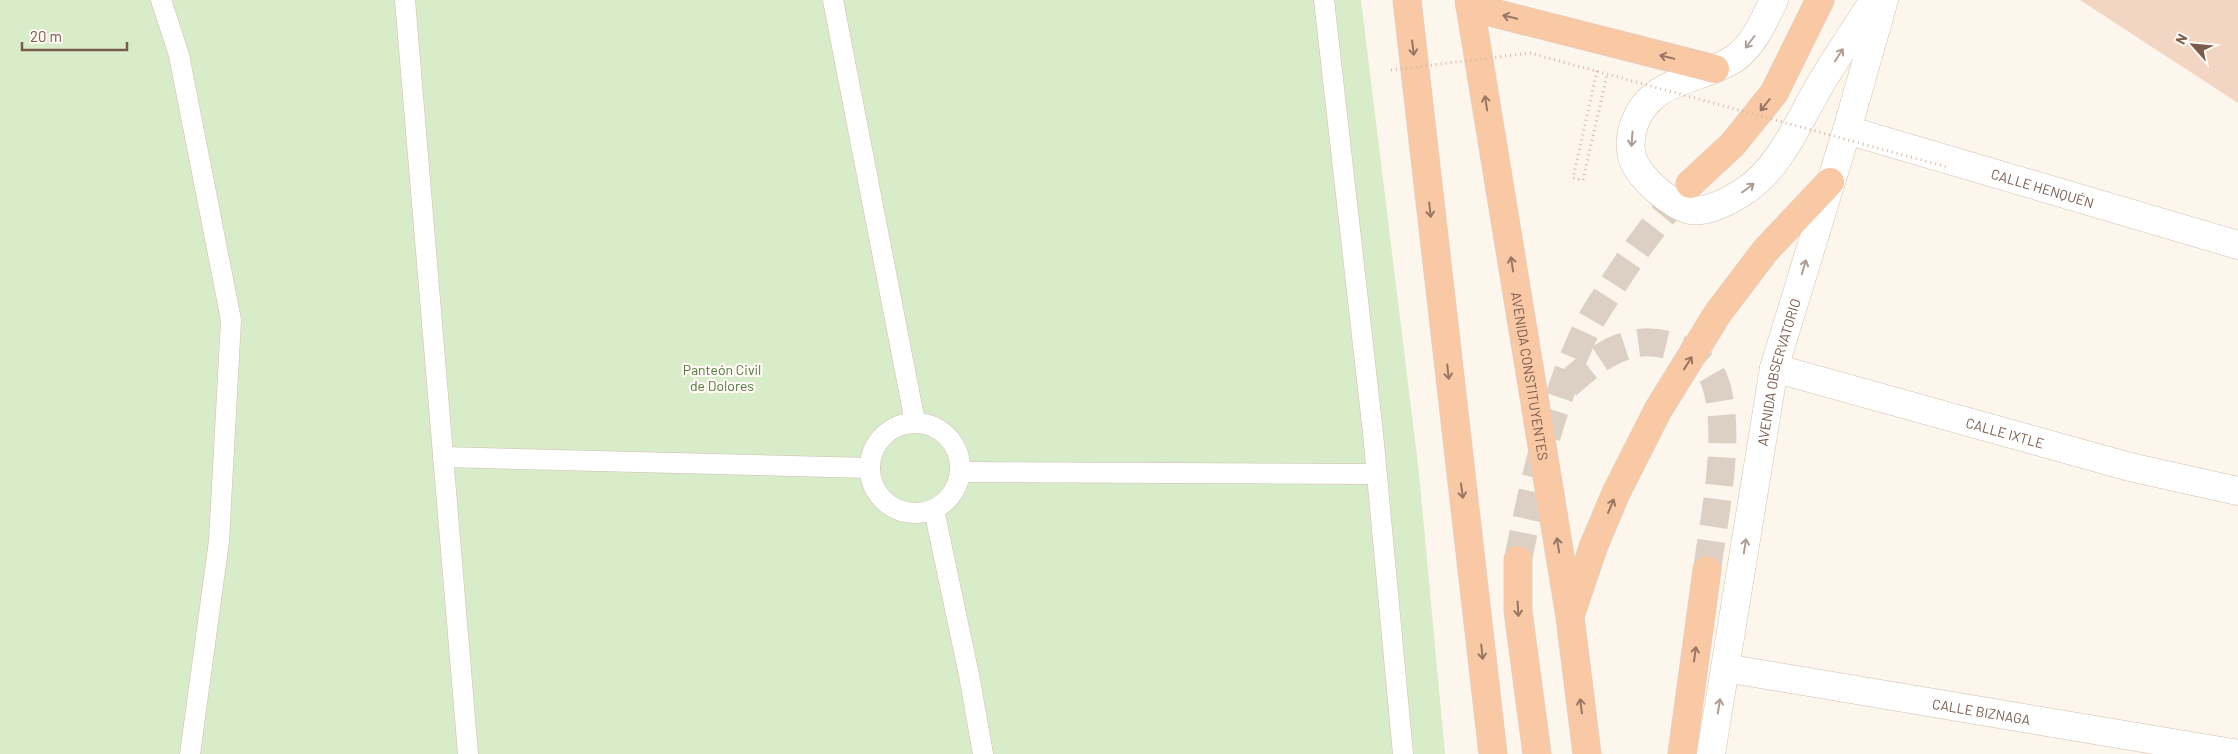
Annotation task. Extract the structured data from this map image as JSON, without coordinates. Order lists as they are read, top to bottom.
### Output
{
  "streets": {
    "highway": ["AVENIDA CONSTITUYENTES"],
    "main road": [
      "CALLE HENQUÉN",
      "AVENIDA OBSERVATORIO",
      "CALLE IXTLE",
      "CALLE BIZNAGA"
    ]
  },
  "crossings": [
    ["CALLE HENQUÉN", "AVENIDA OBSERVATORIO"],
    ["AVENIDA OBSERVATORIO", "CALLE IXTLE"],
    ["AVENIDA OBSERVATORIO", "CALLE BIZNAGA"]
  ],
  "one_way": ["AVENIDA OBSERVATORIO"],
  "parks": ["Panteón Civil de Dolores"],
  "scale_bar": "20 m",
  "north": "top left"
}
